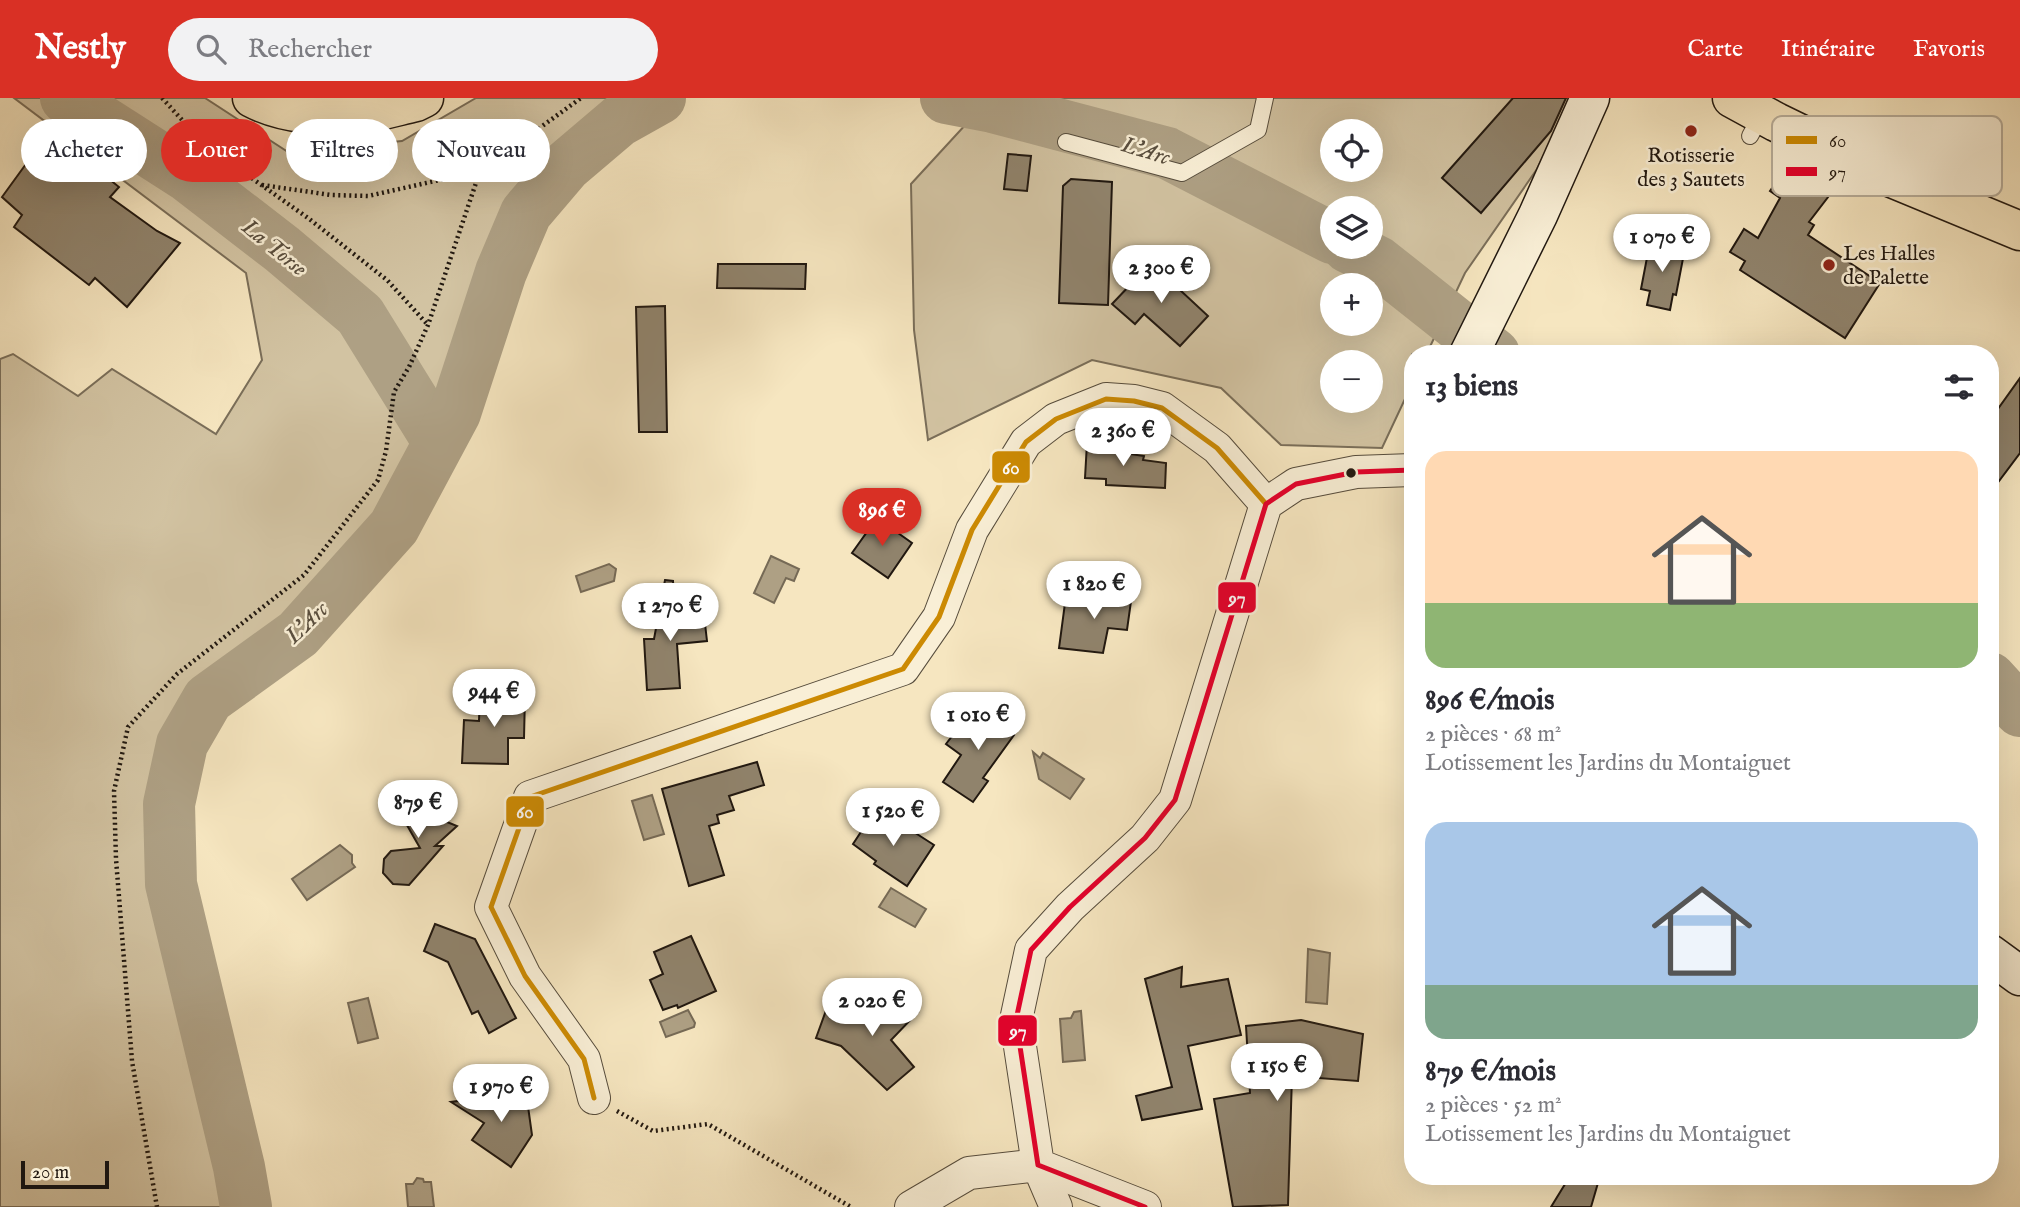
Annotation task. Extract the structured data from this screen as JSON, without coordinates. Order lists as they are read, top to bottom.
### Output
{
  "water": ["L'Arc", "La Torse"],
  "places": ["Rotisserie des 3 Sautets", "Les Halles de Palette"],
  "lines": ["transit line 60", "transit line 97"],
  "legend": ["60", "97"],
  "scale_bar": "20 m",
  "page": {
    "header": "Nestly",
    "search": "Rechercher",
    "nav": ["Carte", "Itinéraire", "Favoris"],
    "map_buttons": ["+", "−"],
    "chip": [
      "Acheter",
      "Louer",
      "Filtres",
      "Nouveau"
    ],
    "price": [
      "1 070 €",
      "2 300 €",
      "2 360 €",
      "896 €",
      "1 820 €",
      "1 270 €",
      "944 €",
      "1 010 €",
      "879 €",
      "1 520 €",
      "2 020 €",
      "1 150 €",
      "1 970 €"
    ],
    "heading": "13 biens",
    "list": [
      {
        "name": "896 €/mois",
        "note": "2 pièces · 68 m² · Lotissement les Jardins du Montaiguet"
      },
      {
        "name": "879 €/mois",
        "note": "2 pièces · 52 m² · Lotissement les Jardins du Montaiguet"
      }
    ],
    "scale": "20 m"
  }
}
